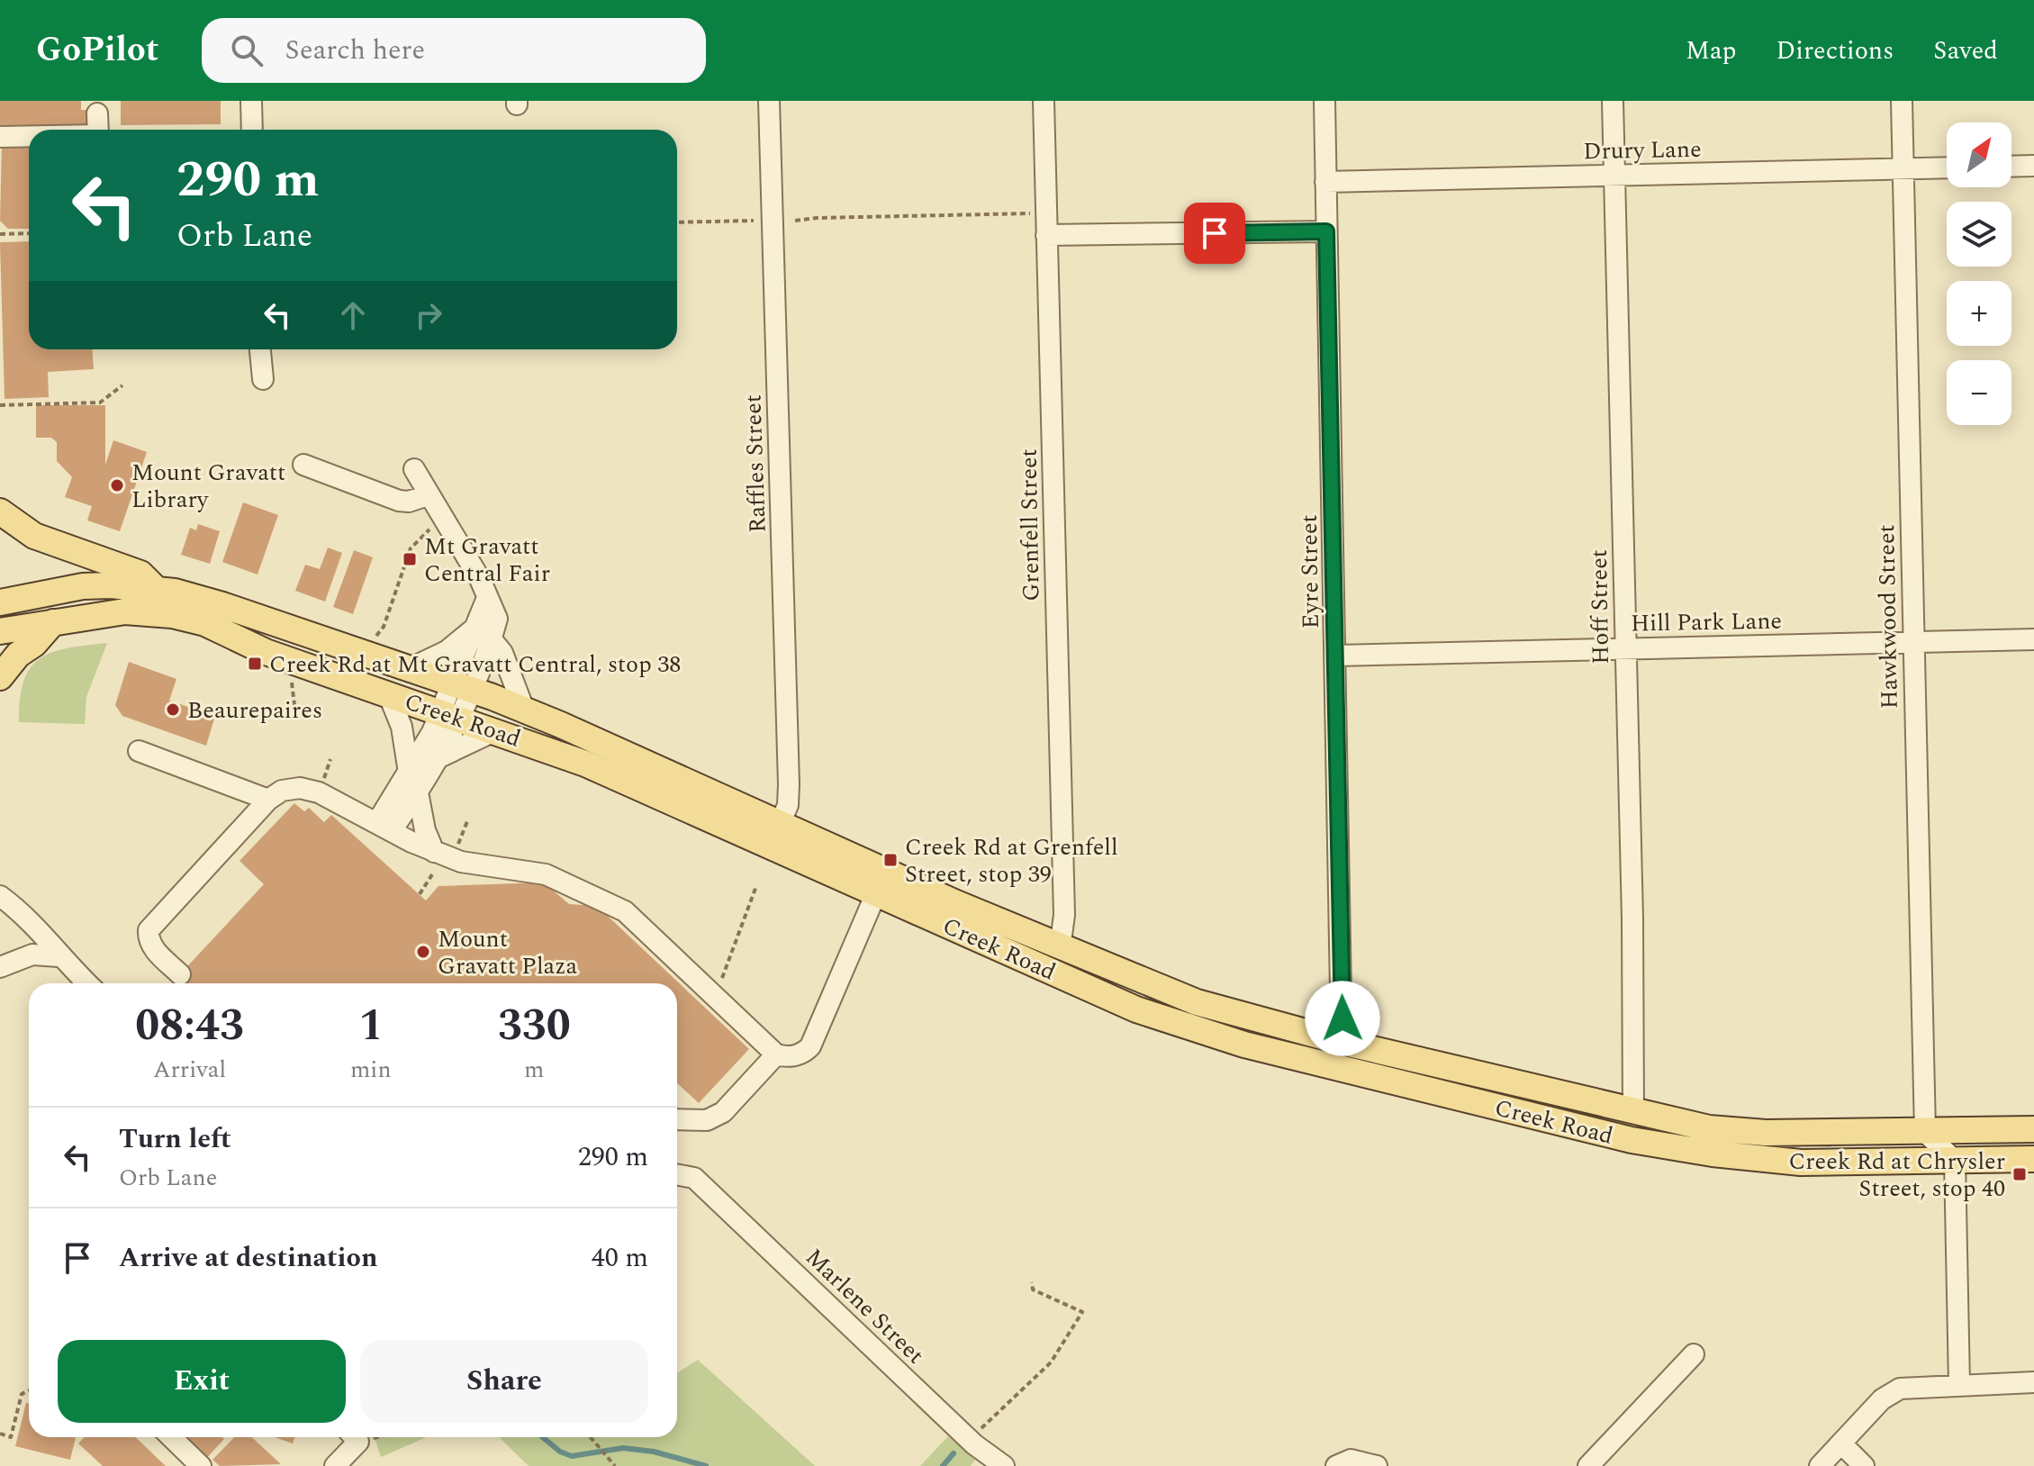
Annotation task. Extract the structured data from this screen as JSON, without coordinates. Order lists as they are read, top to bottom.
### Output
{
  "streets": {
    "main road": ["Creek Road"],
    "street": [
      "Drury Lane",
      "Raffles Street",
      "Grenfell Street",
      "Eyre Street",
      "Hoff Street",
      "Hawkwood Street",
      "Hill Park Lane",
      "Marlene Street"
    ]
  },
  "crossings": [
    ["Drury Lane", "Eyre Street"],
    ["Drury Lane", "Hoff Street"],
    ["Drury Lane", "Hawkwood Street"],
    ["Raffles Street", "Creek Road"],
    ["Grenfell Street", "Creek Road"],
    ["Eyre Street", "Hill Park Lane"],
    ["Eyre Street", "Creek Road"],
    ["Hoff Street", "Hill Park Lane"],
    ["Hoff Street", "Creek Road"],
    ["Hawkwood Street", "Hill Park Lane"],
    ["Hawkwood Street", "Creek Road"]
  ],
  "places": {
    "other": ["Mount Gravatt Library", "Beaurepaires", "Mount Gravatt Plaza"],
    "transit": [
      "Mt Gravatt Central Fair",
      "Creek Rd at Mt Gravatt Central, stop 38",
      "Creek Rd at Grenfell Street, stop 39",
      "Creek Rd at Chrysler Street, stop 40"
    ]
  },
  "north": "top right",
  "page": {
    "header": "GoPilot",
    "search": "Search here",
    "nav": ["Map", "Directions", "Saved"],
    "map_buttons": ["+", "−"],
    "turn": ["290 m", "Orb Lane"],
    "eta": [
      "08:43",
      "Arrival",
      "1",
      "min",
      "330",
      "m"
    ],
    "list": [
      {
        "name": "Turn left",
        "note": "Orb Lane",
        "value": "290 m"
      },
      {
        "name": "Arrive at destination",
        "value": "40 m"
      }
    ],
    "buttons": ["Exit", "Share"]
  }
}
